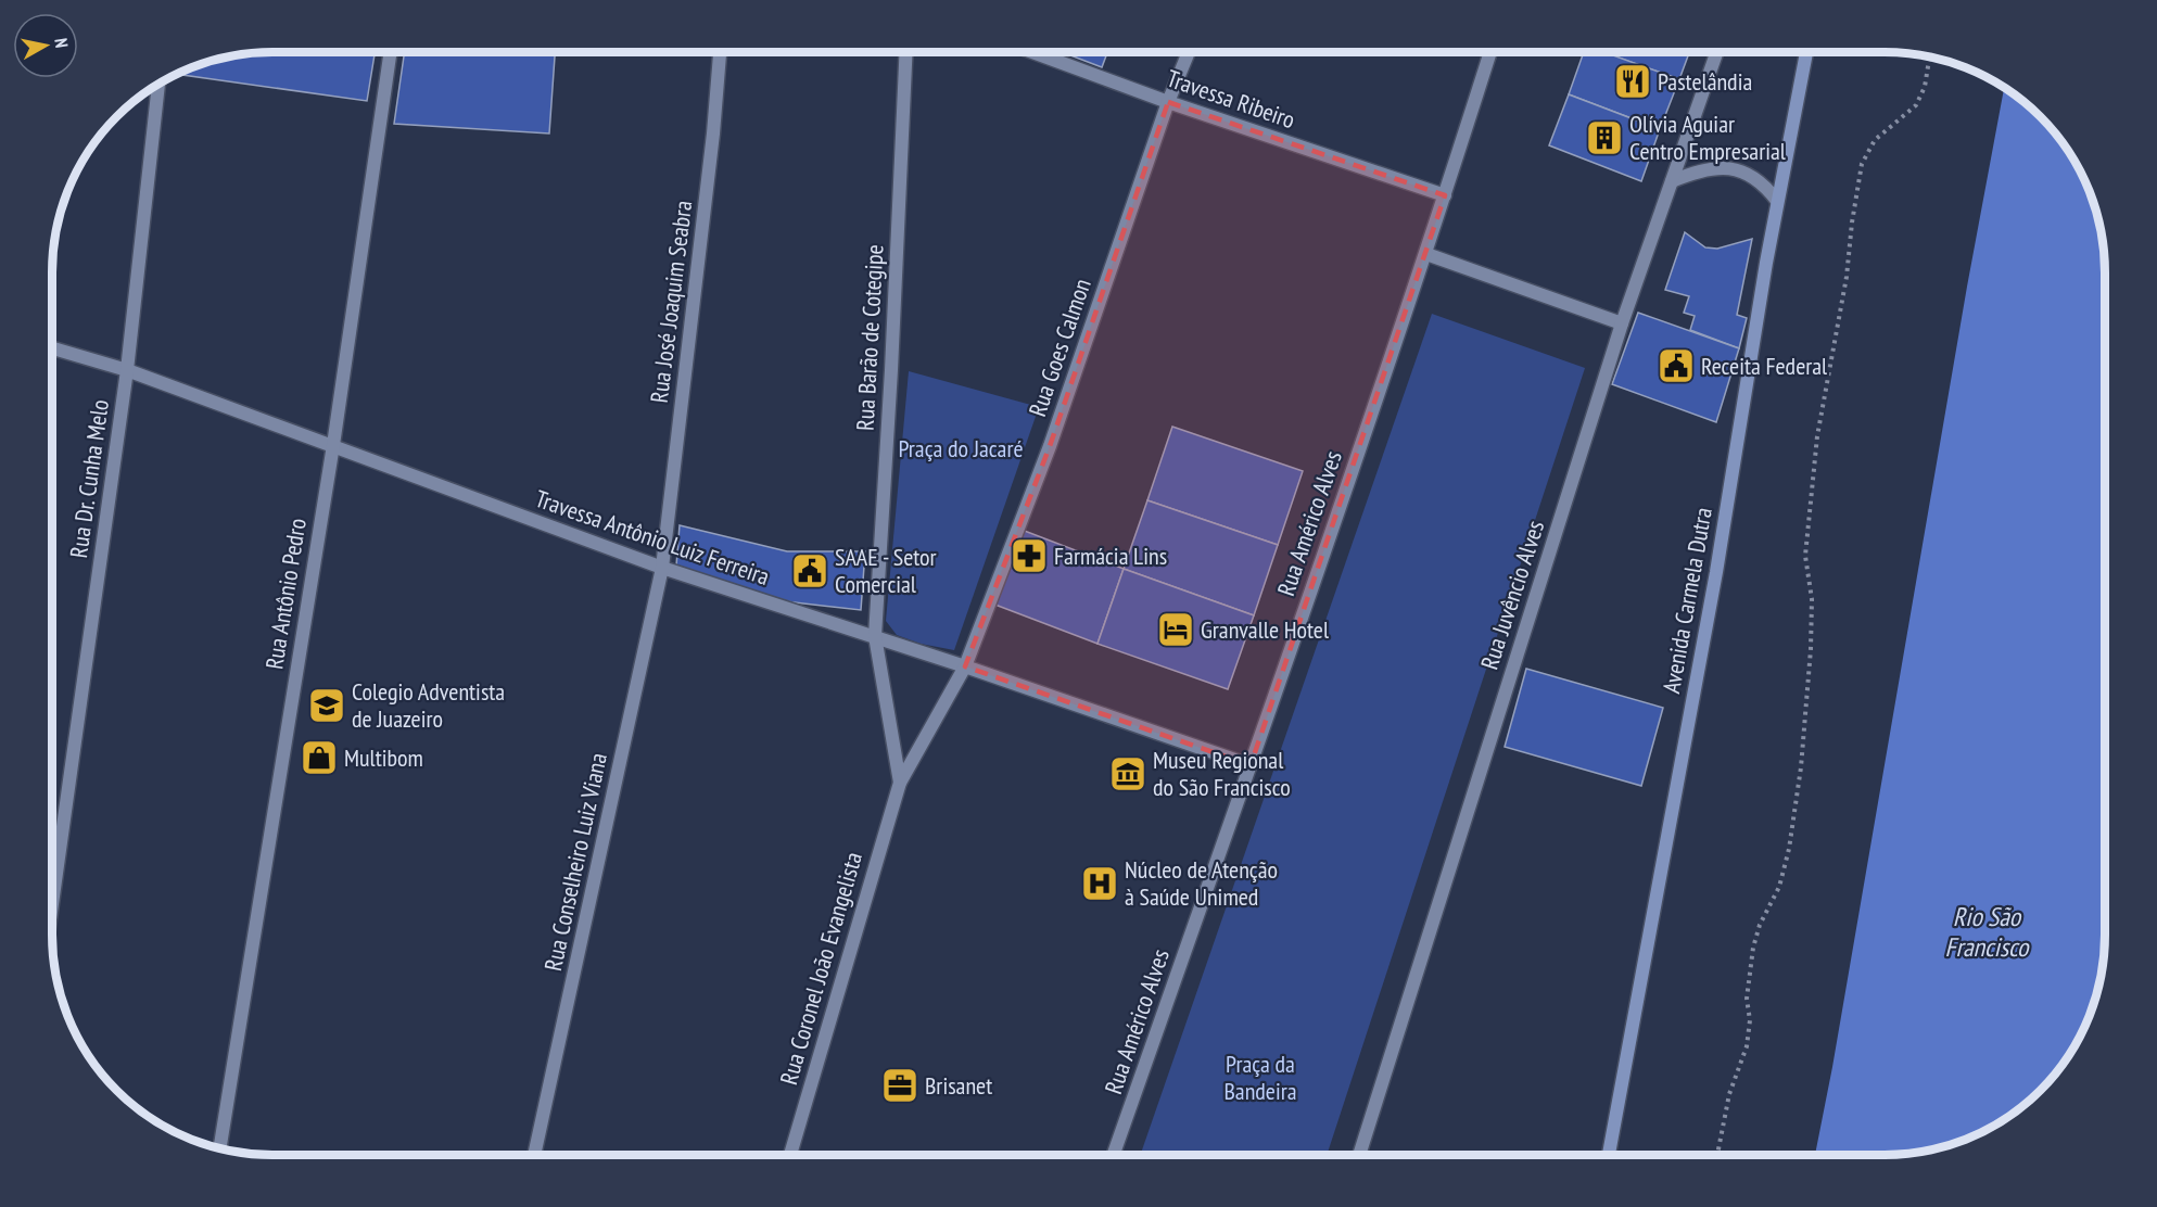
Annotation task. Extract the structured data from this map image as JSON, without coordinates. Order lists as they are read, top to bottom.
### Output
{
  "streets": {
    "main road": ["Avenida Carmela Dutra"],
    "street": [
      "Travessa Ribeiro",
      "Rua José Joaquim Seabra",
      "Rua Barão de Cotegipe",
      "Rua Goes Calmon",
      "Rua Dr. Cunha Melo",
      "Rua Américo Alves",
      "Travessa Antônio Luiz Ferreira",
      "Rua Antônio Pedro",
      "Rua Juvêncio Alves",
      "Rua Conselheiro Luiz Viana",
      "Rua Coronel João Evangelista"
    ]
  },
  "crossings": [
    ["Travessa Ribeiro", "Rua Goes Calmon"],
    ["Travessa Ribeiro", "Rua Américo Alves"],
    ["Rua José Joaquim Seabra", "Travessa Antônio Luiz Ferreira"],
    ["Rua José Joaquim Seabra", "Rua Conselheiro Luiz Viana"],
    ["Rua Barão de Cotegipe", "Travessa Antônio Luiz Ferreira"],
    ["Rua Barão de Cotegipe", "Rua Coronel João Evangelista"],
    ["Rua Goes Calmon", "Travessa Antônio Luiz Ferreira"],
    ["Rua Goes Calmon", "Rua Coronel João Evangelista"],
    ["Rua Dr. Cunha Melo", "Travessa Antônio Luiz Ferreira"],
    ["Rua Américo Alves", "Travessa Antônio Luiz Ferreira"],
    ["Travessa Antônio Luiz Ferreira", "Rua Antônio Pedro"],
    ["Travessa Antônio Luiz Ferreira", "Rua Conselheiro Luiz Viana"],
    ["Travessa Antônio Luiz Ferreira", "Rua Coronel João Evangelista"]
  ],
  "water": ["Rio São Francisco"],
  "parks": ["Praça do Jacaré", "Praça da Bandeira"],
  "places": {
    "restaurant": ["Pastelândia"],
    "building": ["Olívia Aguiar Centro Empresarial"],
    "public building": ["Receita Federal", "SAAE - Setor Comercial"],
    "pharmacy": ["Farmácia Lins"],
    "hotel": ["Granvalle Hotel"],
    "school or university": ["Colegio Adventista de Juazeiro"],
    "shop": ["Multibom"],
    "museum": ["Museu Regional do São Francisco"],
    "hospital": ["Núcleo de Atenção à Saúde Unimed"],
    "office": ["Brisanet"]
  },
  "north": "right"
}
